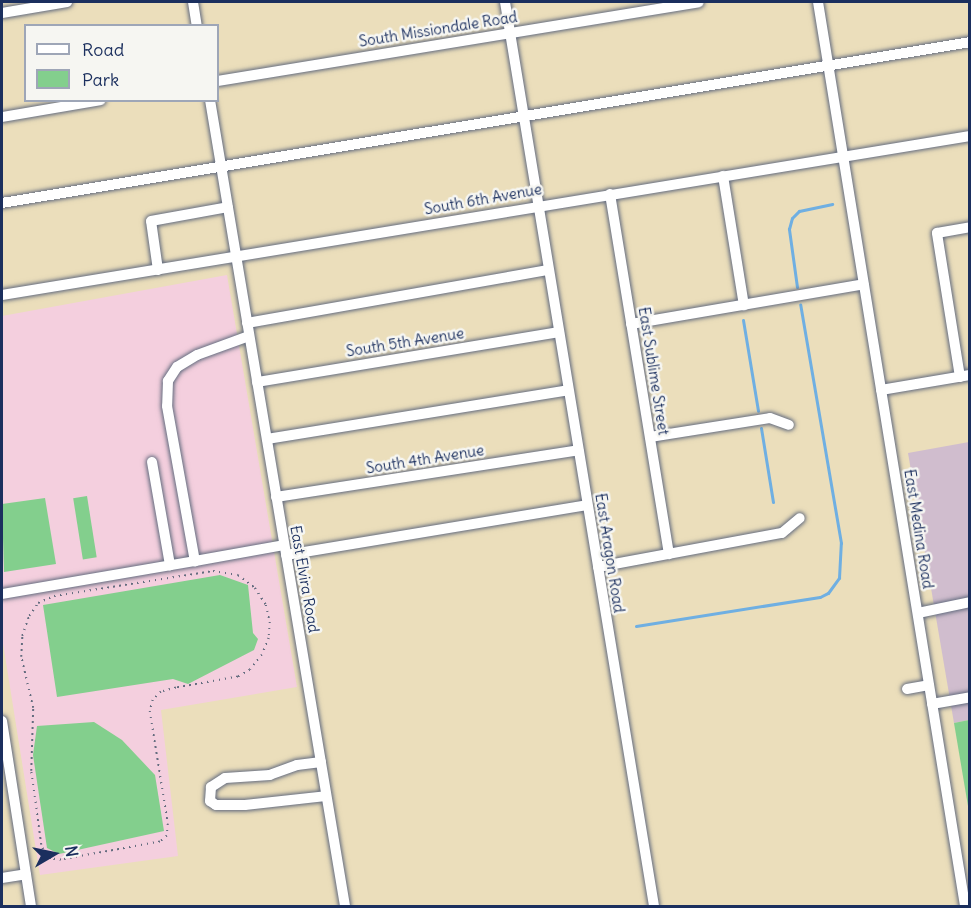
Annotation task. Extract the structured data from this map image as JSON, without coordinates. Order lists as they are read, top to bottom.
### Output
{
  "streets": {
    "street": [
      "South Missiondale Road",
      "South 6th Avenue",
      "South 5th Avenue",
      "East Sublime Street",
      "South 4th Avenue",
      "East Medina Road",
      "East Aragon Road",
      "East Elvira Road"
    ]
  },
  "crossings": [
    ["South Missiondale Road", "East Aragon Road"],
    ["South 6th Avenue", "East Sublime Street"],
    ["South 6th Avenue", "East Medina Road"],
    ["South 6th Avenue", "East Aragon Road"],
    ["South 6th Avenue", "East Elvira Road"],
    ["South 5th Avenue", "East Aragon Road"],
    ["South 5th Avenue", "East Elvira Road"],
    ["South 4th Avenue", "East Aragon Road"],
    ["South 4th Avenue", "East Elvira Road"]
  ],
  "legend": ["Road", "Park"],
  "north": "right"
}
